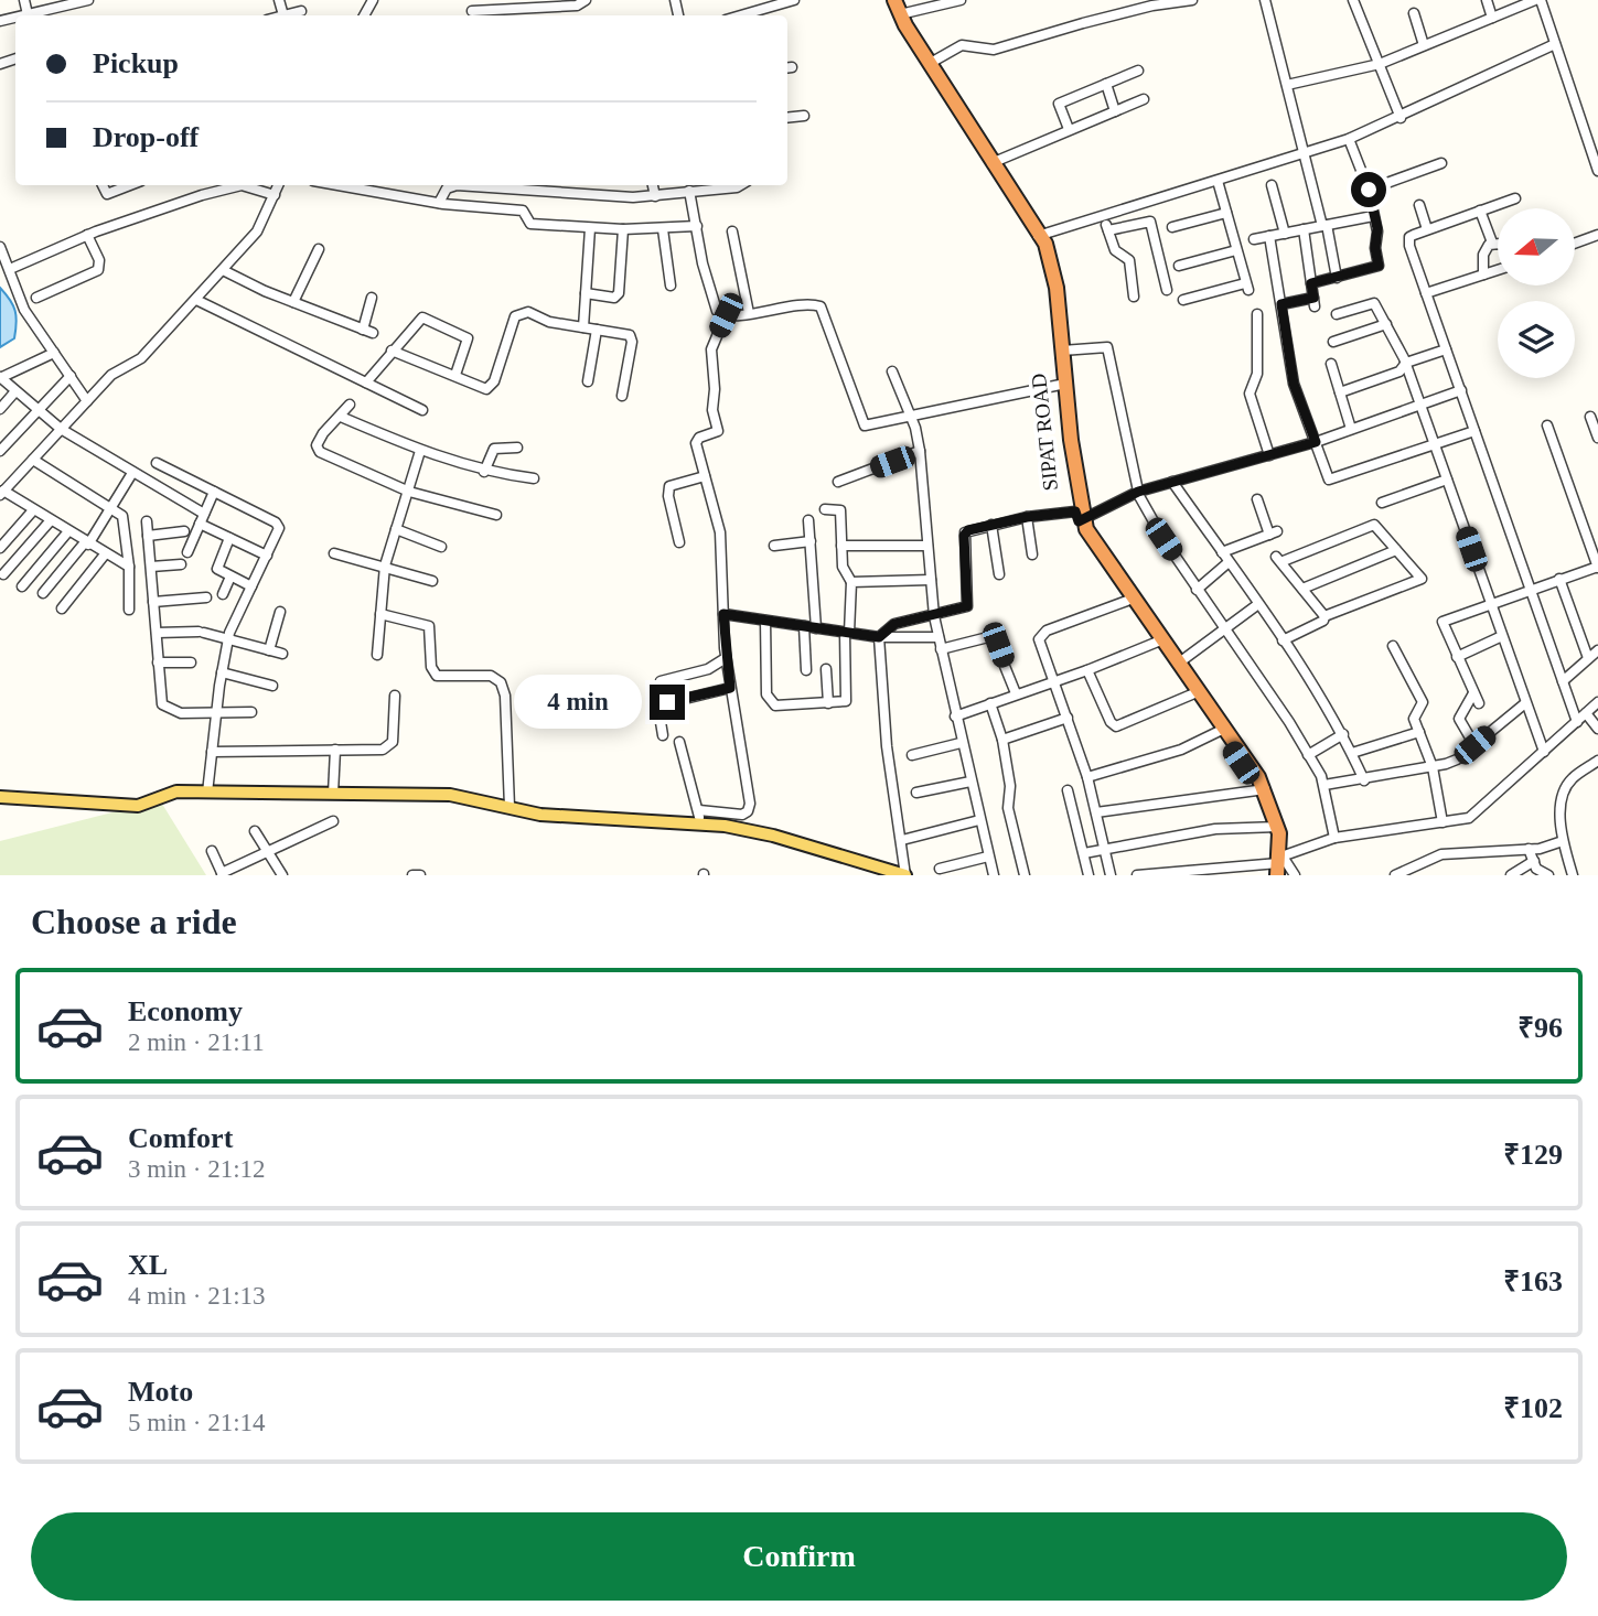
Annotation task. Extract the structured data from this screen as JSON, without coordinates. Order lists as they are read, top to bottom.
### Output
{
  "streets": {
    "highway": ["SIPAT ROAD"]
  },
  "north": "left",
  "page": {
    "banner": ["Pickup", "Drop-off"],
    "bubble": "4 min",
    "heading": "Choose a ride",
    "list": [
      {
        "name": "Economy",
        "note": "2 min · 21:11",
        "value": "₹96"
      },
      {
        "name": "Comfort",
        "note": "3 min · 21:12",
        "value": "₹129"
      },
      {
        "name": "XL",
        "note": "4 min · 21:13",
        "value": "₹163"
      },
      {
        "name": "Moto",
        "note": "5 min · 21:14",
        "value": "₹102"
      }
    ],
    "buttons": "Confirm"
  }
}
